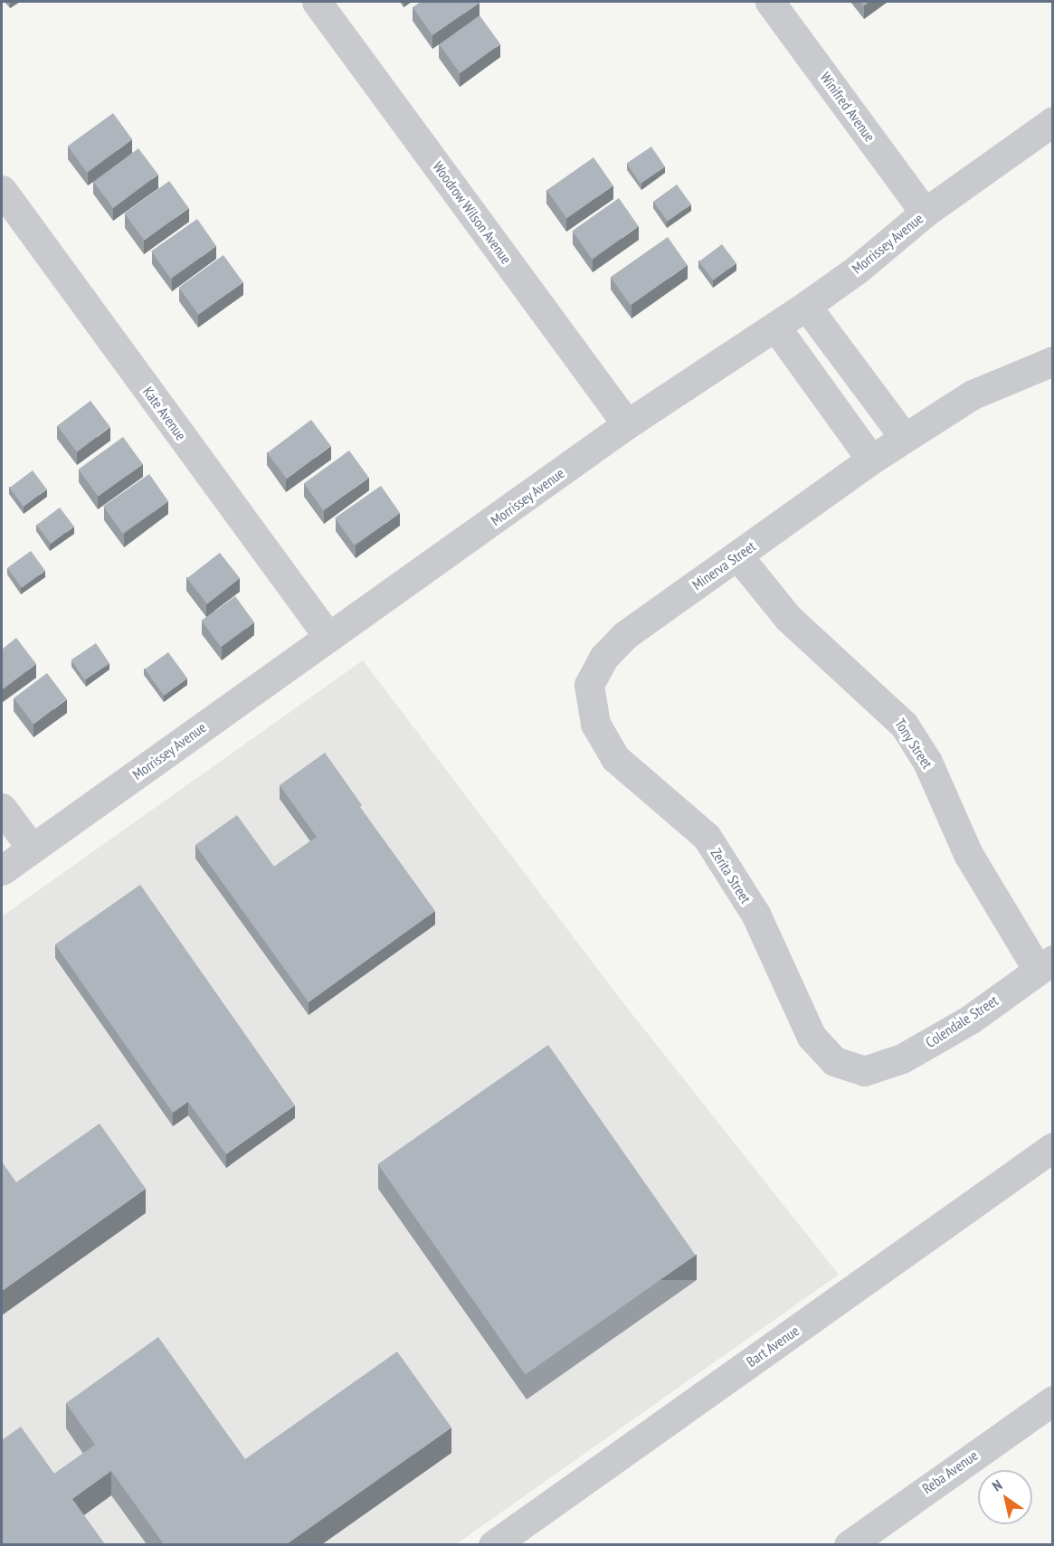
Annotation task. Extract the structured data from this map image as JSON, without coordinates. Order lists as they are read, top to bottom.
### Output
{
  "streets": {
    "street": [
      "Winifred Avenue",
      "Woodrow Wilson Avenue",
      "Morrissey Avenue",
      "Kate Avenue",
      "Minerva Street",
      "Tony Street",
      "Zerita Street",
      "Colendale Street",
      "Bart Avenue",
      "Reba Avenue"
    ]
  },
  "crossings": [
    ["Winifred Avenue", "Morrissey Avenue"],
    ["Woodrow Wilson Avenue", "Morrissey Avenue"],
    ["Morrissey Avenue", "Kate Avenue"],
    ["Minerva Street", "Tony Street"],
    ["Minerva Street", "Zerita Street"],
    ["Tony Street", "Colendale Street"],
    ["Zerita Street", "Colendale Street"]
  ],
  "north": "top left"
}
